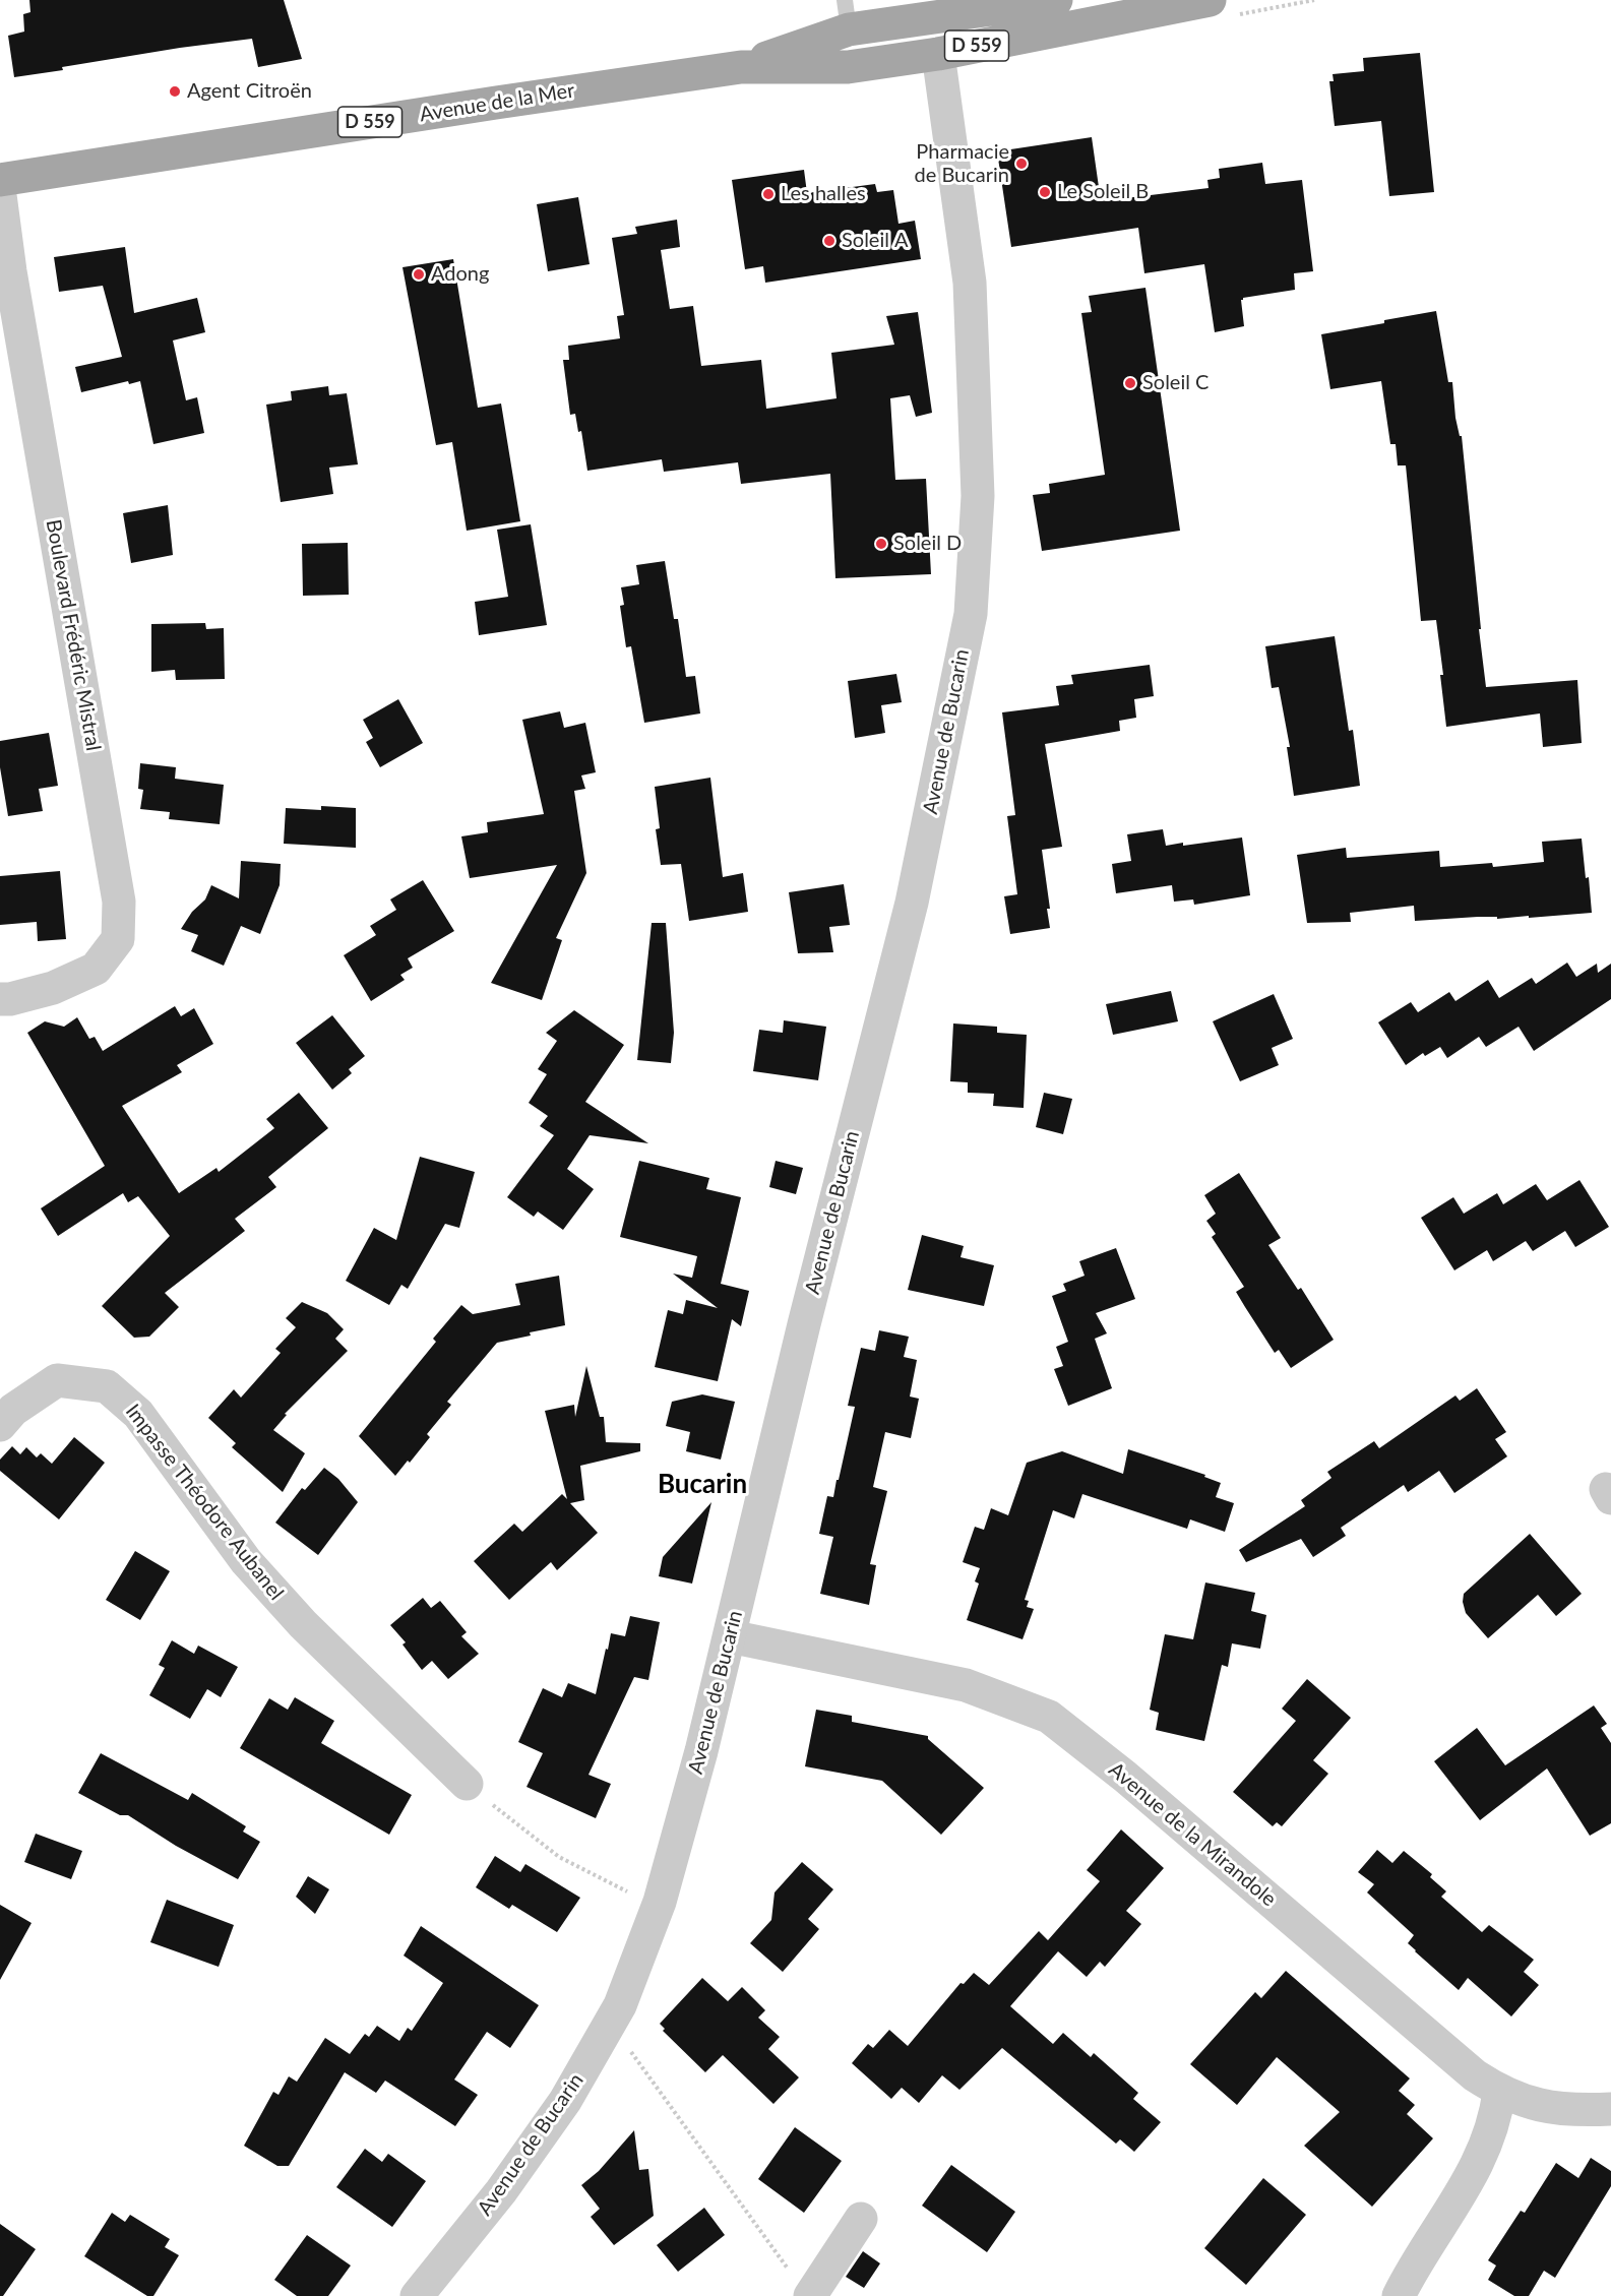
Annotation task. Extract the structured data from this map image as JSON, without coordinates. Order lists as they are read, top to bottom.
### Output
{
  "streets": {
    "main road": ["D 559", "Avenue de la Mer"],
    "street": [
      "Boulevard Frédéric Mistral",
      "Avenue de Bucarin",
      "Impasse Théodore Aubanel",
      "Avenue de la Mirandole"
    ]
  },
  "crossings": [
    ["Avenue de la Mer", "Avenue de Bucarin"],
    ["Avenue de Bucarin", "Avenue de la Mirandole"]
  ],
  "districts": ["Bucarin"],
  "places": [
    "Agent Citroën",
    "Pharmacie de Bucarin",
    "Le Soleil B",
    "Les halles",
    "Soleil A",
    "Adong",
    "Soleil C",
    "Soleil D"
  ]
}
